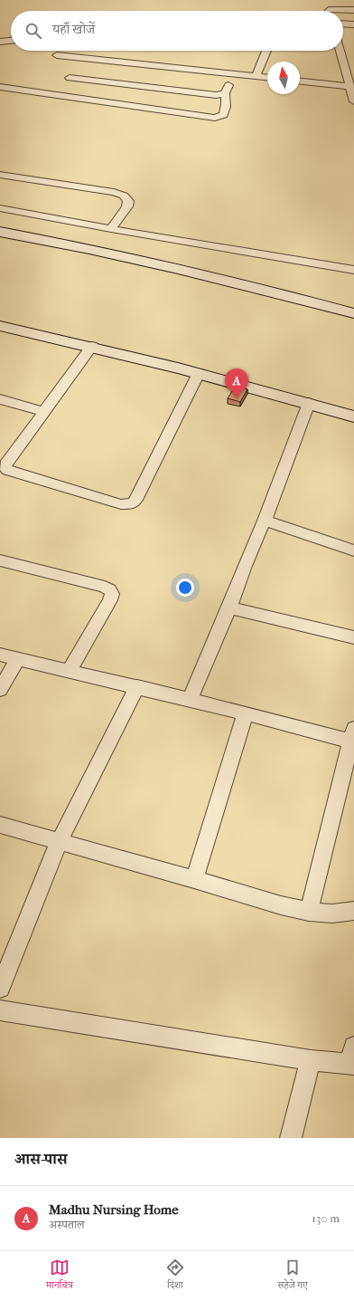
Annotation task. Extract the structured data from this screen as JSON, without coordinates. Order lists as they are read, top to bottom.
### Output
{
  "north": "top",
  "page": {
    "search": "यहाँ खोजें",
    "pins": "A",
    "heading": "आस-पास",
    "list": [
      {
        "mark": "A",
        "name": "Madhu Nursing Home",
        "note": "अस्पताल",
        "value": "130 m"
      }
    ],
    "nav": ["मानचित्र", "दिशा", "सहेजे गए"]
  }
}
